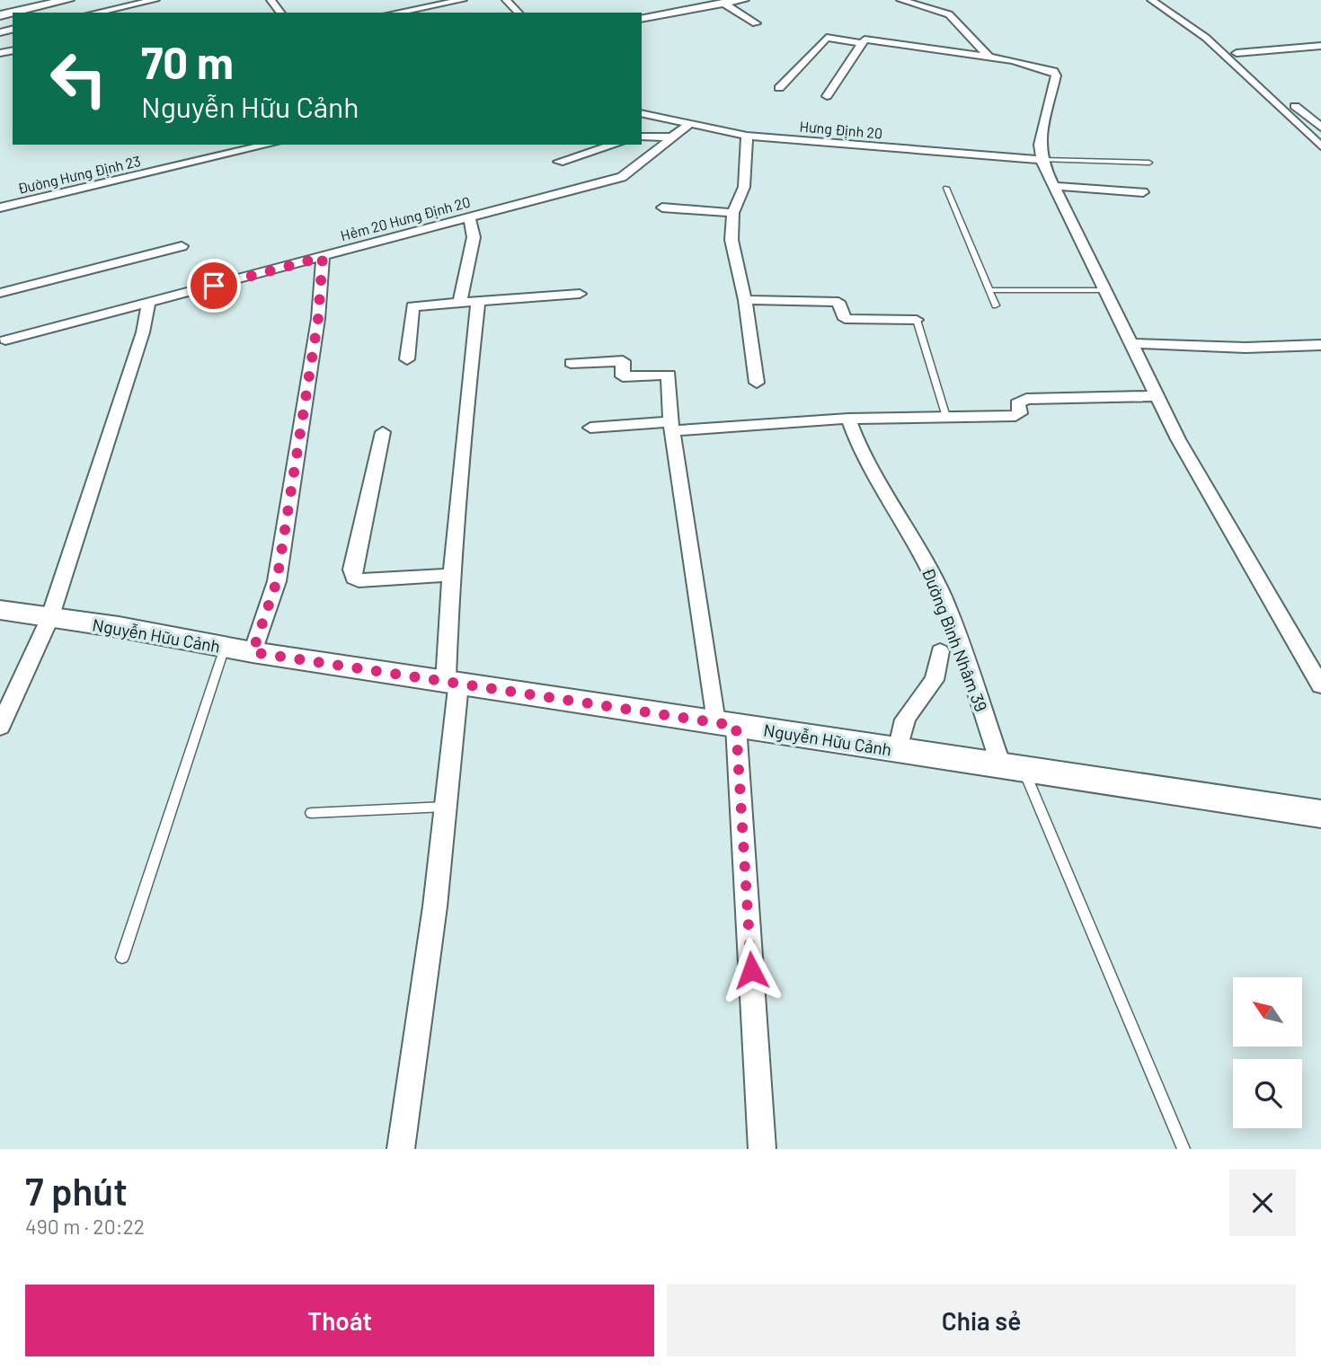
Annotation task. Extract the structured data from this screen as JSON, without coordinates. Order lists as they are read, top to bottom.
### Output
{
  "streets": {
    "street": [
      "Hưng Định 20",
      "Đường Hưng Định 23",
      "Hẻm 20 Hưng Định 20",
      "Nguyễn Hữu Cảnh",
      "Đường Bình Nhâm 39"
    ]
  },
  "crossings": [
    ["Hưng Định 20", "Hẻm 20 Hưng Định 20"],
    ["Nguyễn Hữu Cảnh", "Đường Bình Nhâm 39"]
  ],
  "north": "top left",
  "page": {
    "turn": ["70 m", "Nguyễn Hữu Cảnh"],
    "heading": ["7 phút", "490 m · 20:22"],
    "buttons": ["Thoát", "Chia sẻ"]
  }
}
